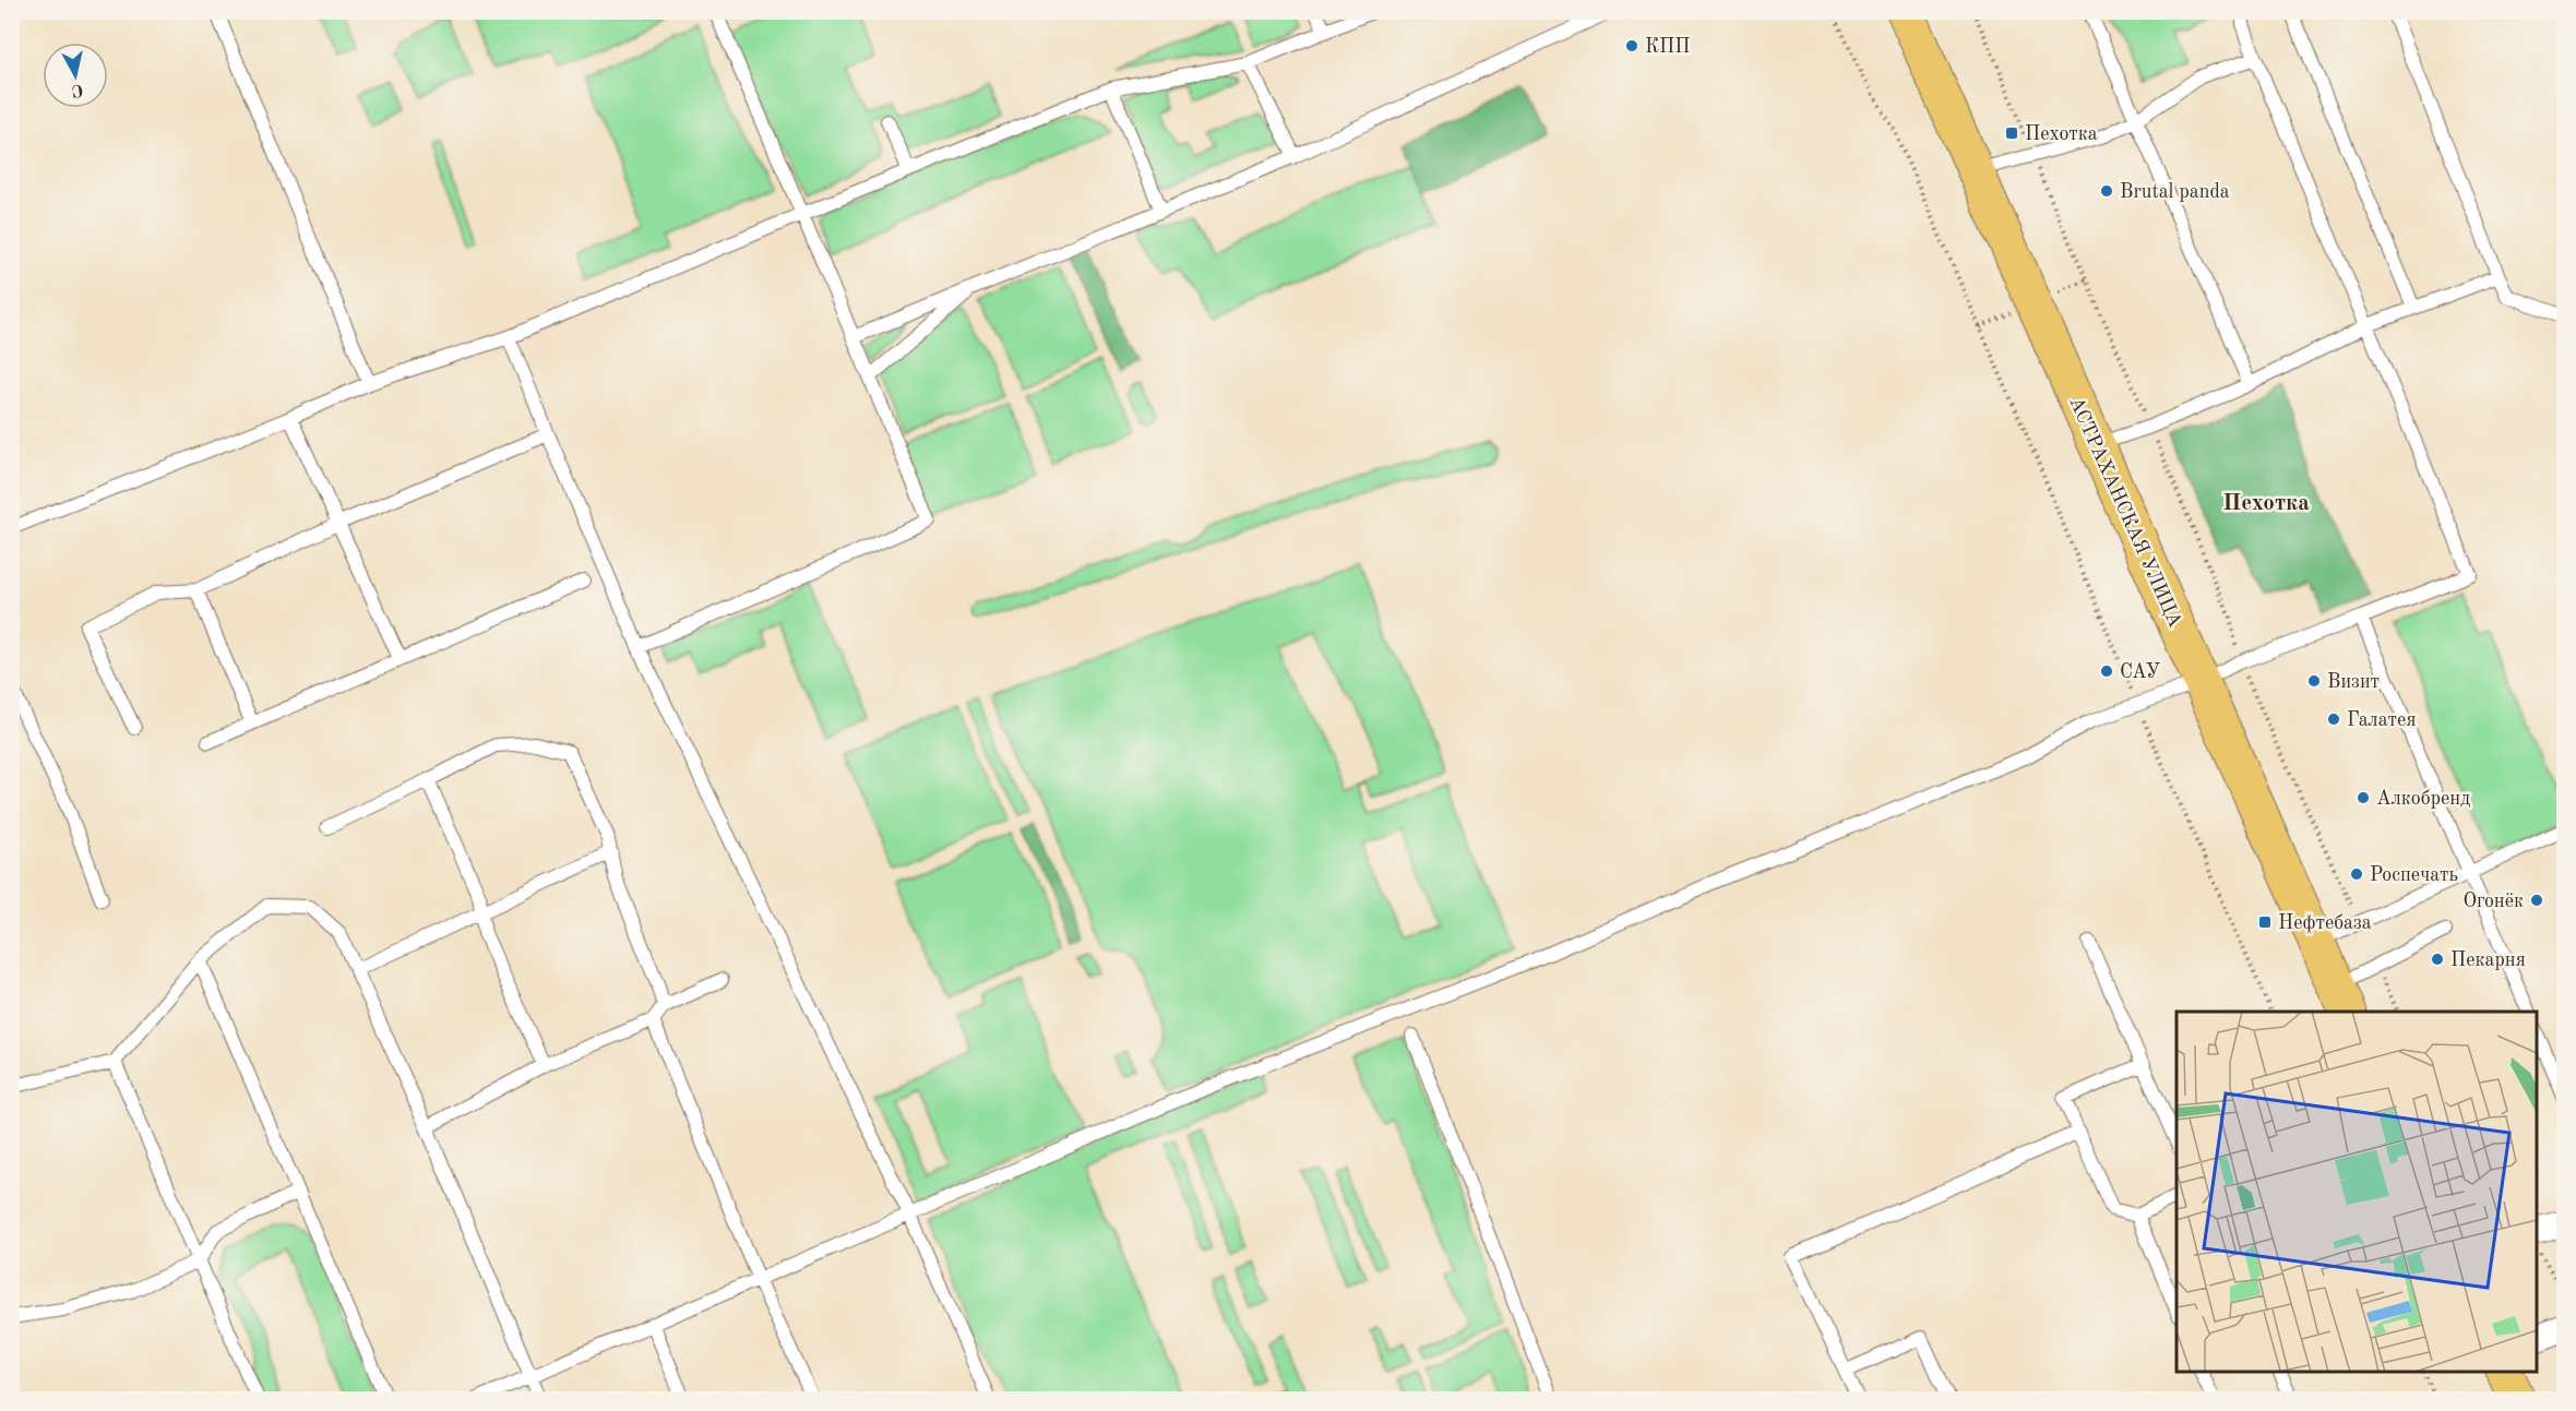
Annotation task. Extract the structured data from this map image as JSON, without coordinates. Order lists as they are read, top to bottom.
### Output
{
  "streets": {
    "main road": ["АСТРАХАНСКАЯ УЛИЦА"]
  },
  "districts": ["Пехотка"],
  "places": {
    "other": [
      "КПП",
      "Brutal panda",
      "САУ",
      "Визит",
      "Галатея",
      "Алкобренд",
      "Роспечать",
      "Огонёк",
      "Пекарня"
    ],
    "transit": ["Пехотка", "Нефтебаза"]
  },
  "north": "bottom"
}
